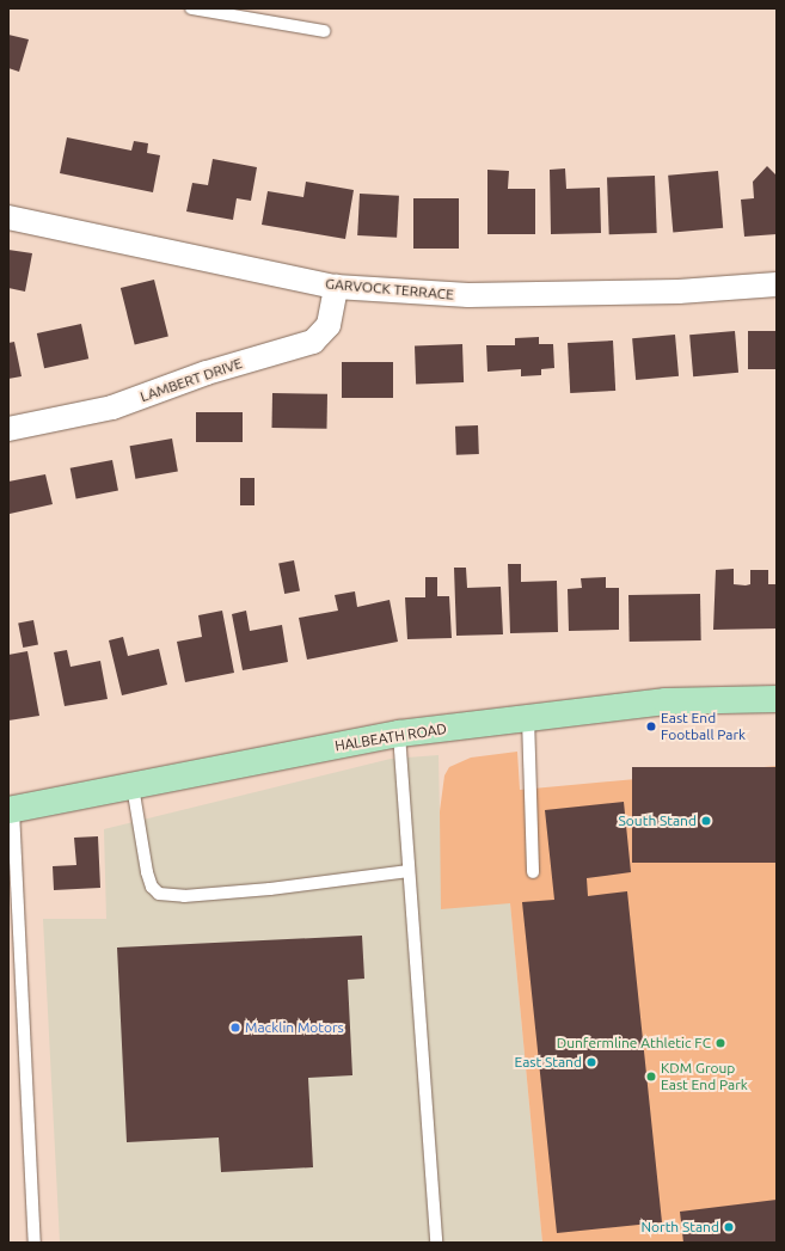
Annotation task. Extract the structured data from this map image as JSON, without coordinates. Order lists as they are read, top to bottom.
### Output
{
  "streets": {
    "main road": ["HALBEATH ROAD"],
    "street": ["GARVOCK TERRACE", "LAMBERT DRIVE"]
  },
  "crossings": [
    ["GARVOCK TERRACE", "LAMBERT DRIVE"]
  ],
  "places": [
    "East End Football Park",
    "South Stand",
    "Macklin Motors",
    "Dunfermline Athletic FC",
    "East Stand",
    "KDM Group East End Park",
    "North Stand"
  ]
}
